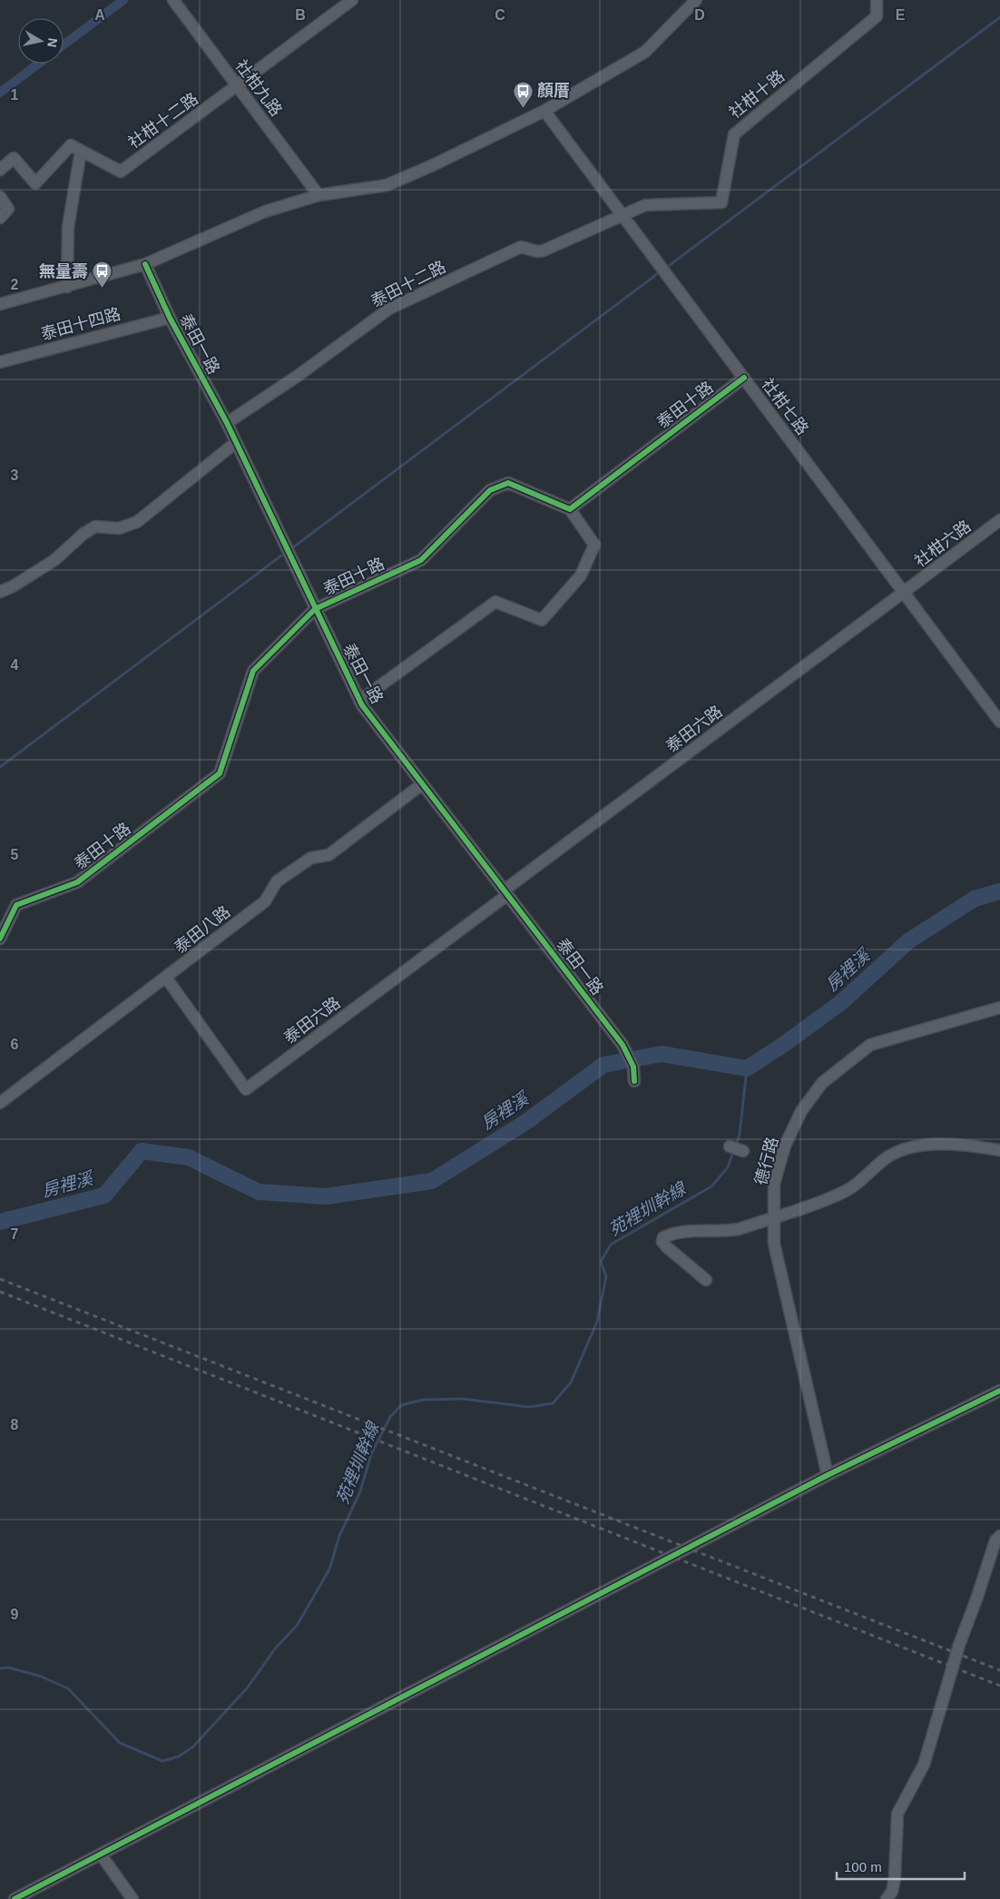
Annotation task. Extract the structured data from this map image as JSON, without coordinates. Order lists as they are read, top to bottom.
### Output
{
  "streets": {
    "street": [
      "社柑九路",
      "社柑十路",
      "社柑十二路",
      "泰田十二路",
      "泰田十四路",
      "泰田一路",
      "泰田十路",
      "社柑七路",
      "社柑六路",
      "泰田六路",
      "泰田八路",
      "德行路"
    ]
  },
  "crossings": [
    ["社柑九路", "社柑十二路"],
    ["社柑十路", "泰田十二路"],
    ["社柑十路", "社柑七路"],
    ["泰田十二路", "泰田一路"],
    ["泰田十二路", "社柑七路"],
    ["泰田十四路", "泰田一路"],
    ["泰田一路", "泰田十路"],
    ["泰田一路", "泰田六路"],
    ["泰田一路", "泰田八路"],
    ["泰田十路", "社柑七路"],
    ["社柑七路", "社柑六路"],
    ["社柑七路", "泰田六路"],
    ["社柑六路", "泰田六路"],
    ["泰田六路", "泰田八路"]
  ],
  "water": ["房裡溪", "苑裡圳幹線"],
  "places": {
    "bus stop": ["顏厝", "無量壽"]
  },
  "scale_bar": "100 m",
  "north": "right",
  "grid": {
    "columns": [
      "A",
      "B",
      "C",
      "D",
      "E"
    ],
    "rows": [
      "1",
      "2",
      "3",
      "4",
      "5",
      "6",
      "7",
      "8",
      "9"
    ]
  }
}
